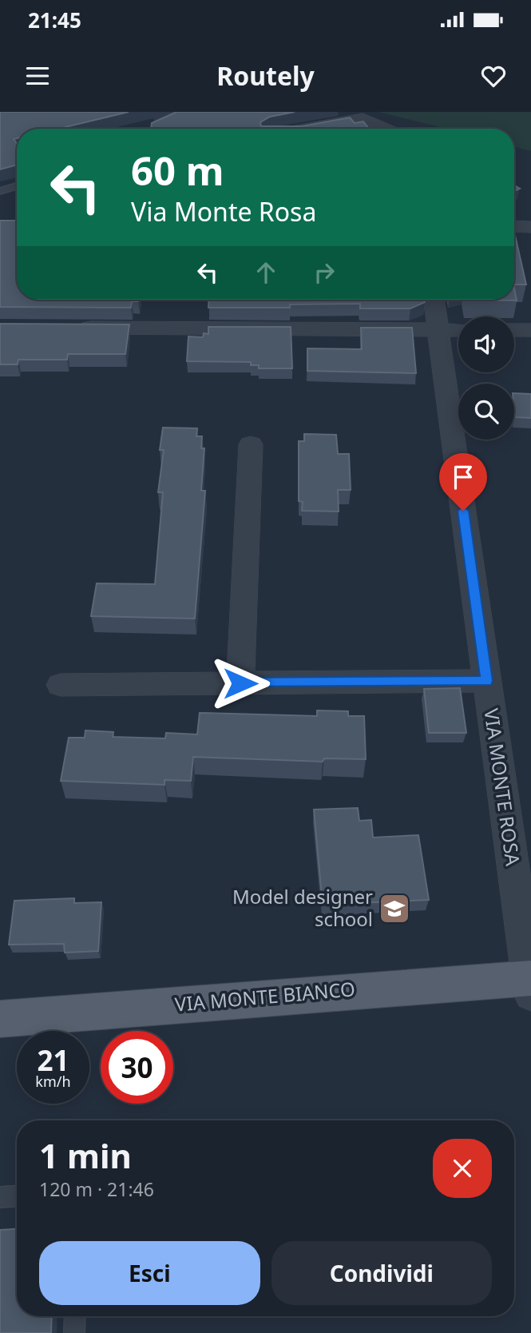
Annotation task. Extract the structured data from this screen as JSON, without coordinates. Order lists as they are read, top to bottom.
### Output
{
  "streets": {
    "main road": ["VIA MONTE BIANCO"],
    "street": ["VIA MONTE ROSA"]
  },
  "crossings": [
    ["VIA MONTE ROSA", "VIA MONTE BIANCO"]
  ],
  "places": {
    "school or university": ["Model designer school"]
  },
  "page": {
    "status": "21:45",
    "header": "Routely",
    "turn": ["60 m", "Via Monte Rosa"],
    "speed": "21 km/h",
    "limit": "30",
    "heading": ["1 min", "120 m · 21:46"],
    "buttons": ["Esci", "Condividi"]
  }
}
